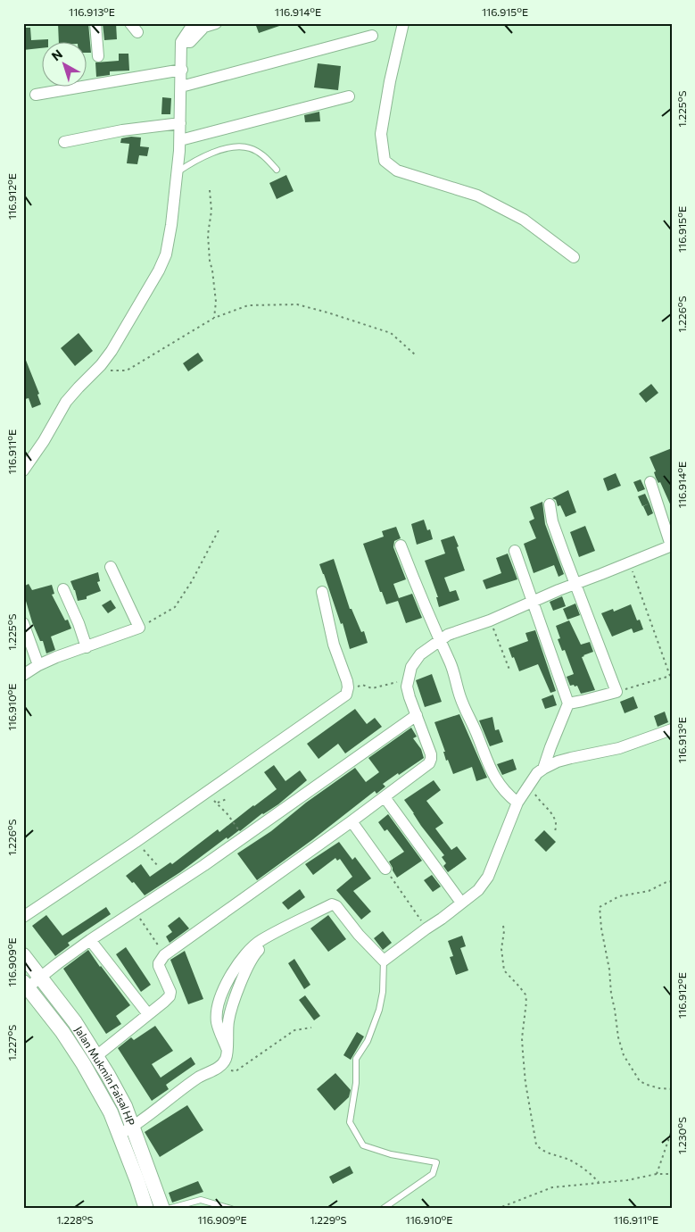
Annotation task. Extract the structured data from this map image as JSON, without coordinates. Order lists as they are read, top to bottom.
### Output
{
  "streets": {
    "street": ["Jalan Mukmin Faisal HP"]
  },
  "north": "top left",
  "coordinates": [
    "116.913°E",
    "116.914°E",
    "116.915°E",
    "1.225°S",
    "116.912°E",
    "1.226°S",
    "116.911°E",
    "116.910°E",
    "116.909°E",
    "1.227°S",
    "1.230°S",
    "1.228°S",
    "1.229°S"
  ]
}
